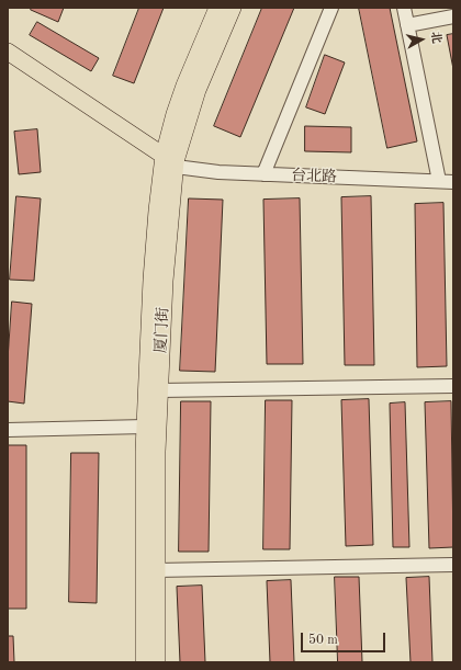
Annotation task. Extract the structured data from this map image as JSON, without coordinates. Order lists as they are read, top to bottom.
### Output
{
  "streets": {
    "main road": ["台北路", "厦门街"]
  },
  "crossings": [
    ["台北路", "厦门街"]
  ],
  "scale_bar": "50 m",
  "north": "right"
}
